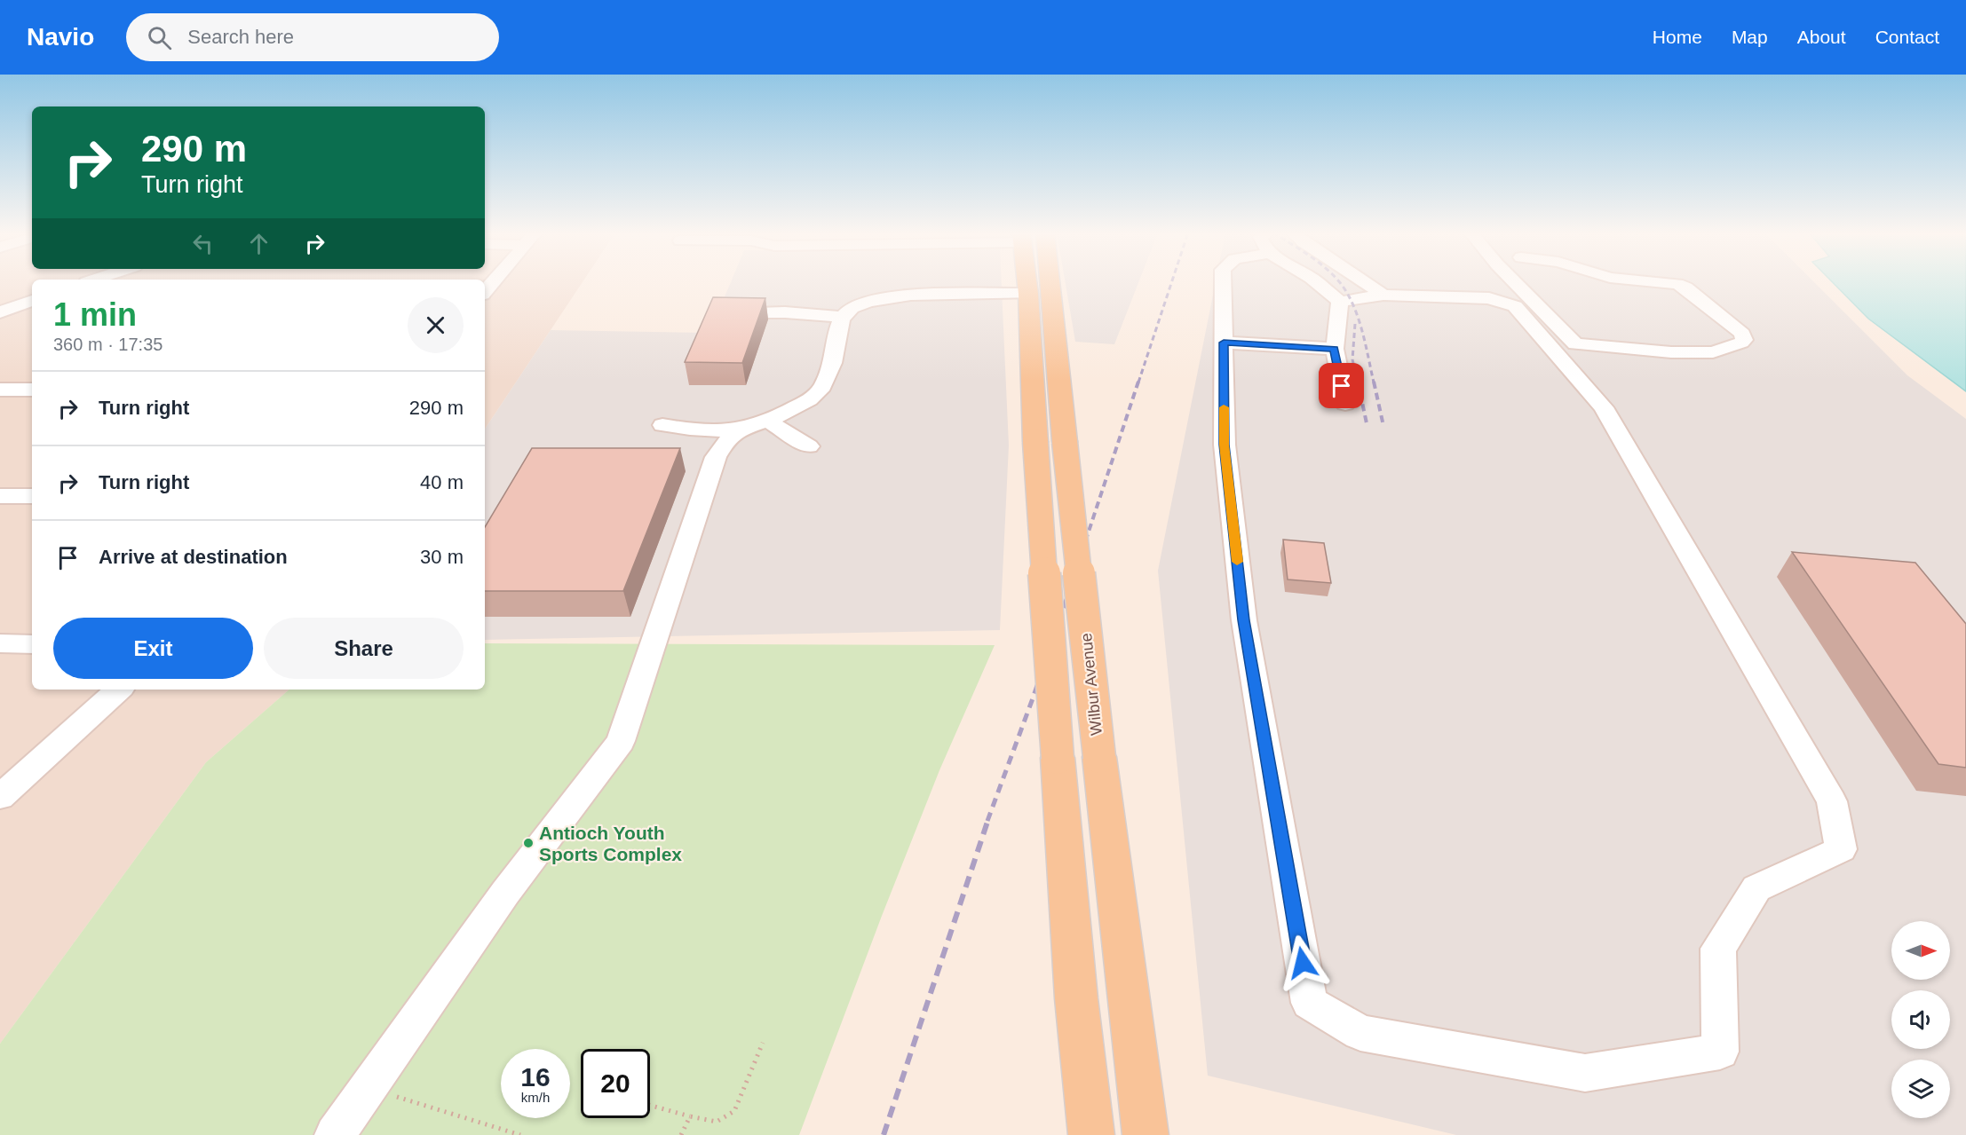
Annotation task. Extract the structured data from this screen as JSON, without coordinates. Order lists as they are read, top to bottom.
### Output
{
  "streets": {
    "main road": ["Wilbur Avenue"]
  },
  "places": ["Antioch Youth Sports Complex"],
  "north": "right",
  "page": {
    "header": "Navio",
    "search": "Search here",
    "nav": [
      "Home",
      "Map",
      "About",
      "Contact"
    ],
    "turn": ["290 m", "Turn right"],
    "heading": ["1 min", "360 m · 17:35"],
    "list": [
      {
        "name": "Turn right",
        "value": "290 m"
      },
      {
        "name": "Turn right",
        "value": "40 m"
      },
      {
        "name": "Arrive at destination",
        "value": "30 m"
      }
    ],
    "buttons": ["Exit", "Share"],
    "speed": "16 km/h",
    "limit": "20"
  }
}
